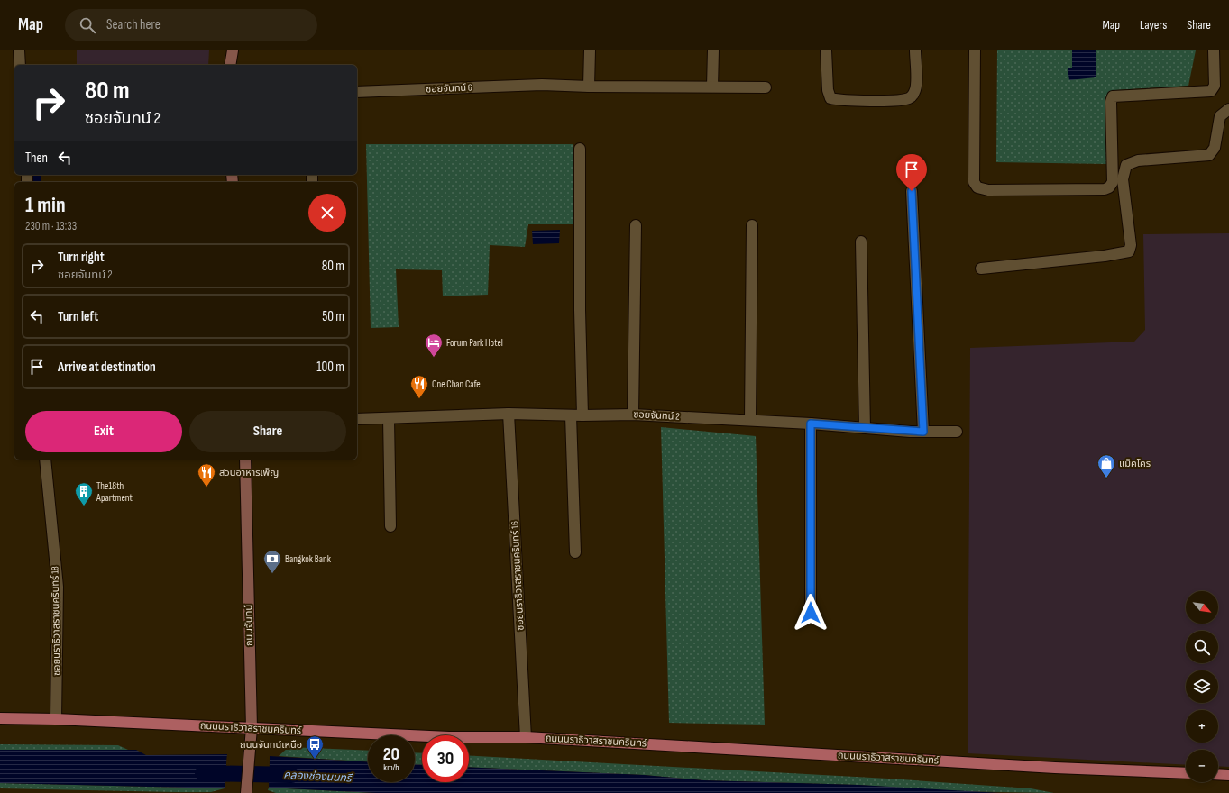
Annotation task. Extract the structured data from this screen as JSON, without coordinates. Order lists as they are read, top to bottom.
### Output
{
  "streets": {
    "main road": ["ถนนจันทน์", "ถนนนราธิวาสราชนครินทร์"],
    "street": [
      "ซอยจันทน์ 6",
      "ซอยจันทน์ 2",
      "ซอยนราธิวาสราชนครินทร์ 16",
      "ซอยนราธิวาสราชนครินทร์ 18"
    ]
  },
  "crossings": [
    ["ซอยจันทน์ 2", "ซอยนราธิวาสราชนครินทร์ 16"],
    ["ซอยนราธิวาสราชนครินทร์ 16", "ถนนนราธิวาสราชนครินทร์"],
    ["ซอยนราธิวาสราชนครินทร์ 18", "ถนนนราธิวาสราชนครินทร์"],
    ["ถนนจันทน์", "ถนนนราธิวาสราชนครินทร์"]
  ],
  "water": ["คลองช่องนนทรี"],
  "places": {
    "hotel": ["Forum Park Hotel"],
    "restaurant": ["One Chan Cafe", "สวนอาหารเพ็ญ"],
    "shop": ["แม็คโคร"],
    "building": ["The18th Apartment"],
    "bank": ["Bangkok Bank"],
    "bus stop": ["ถนนจันทน์เหนือ"]
  },
  "north": "bottom right",
  "page": {
    "header": "Map",
    "search": "Search here",
    "nav": ["Map", "Layers", "Share"],
    "turn": ["80 m", "ซอยจันทน์ 2"],
    "then": "Then",
    "heading": ["1 min", "230 m · 13:33"],
    "list": [
      {
        "name": "Turn right",
        "note": "ซอยจันทน์ 2",
        "value": "80 m"
      },
      {
        "name": "Turn left",
        "value": "50 m"
      },
      {
        "name": "Arrive at destination",
        "value": "100 m"
      }
    ],
    "buttons": ["Exit", "Share"],
    "map_buttons": ["+", "−"],
    "speed": "20 km/h",
    "limit": "30"
  }
}
